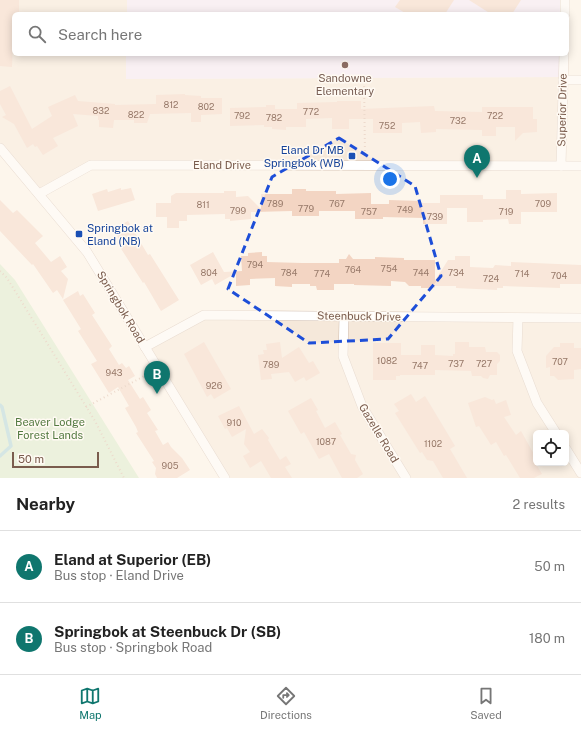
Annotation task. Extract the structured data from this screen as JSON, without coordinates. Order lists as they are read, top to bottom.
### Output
{
  "streets": {
    "street": [
      "Superior Drive",
      "Eland Drive",
      "Springbok Road",
      "Steenbuck Drive",
      "Gazelle Road"
    ]
  },
  "crossings": [
    ["Superior Drive", "Eland Drive"],
    ["Eland Drive", "Springbok Road"],
    ["Springbok Road", "Steenbuck Drive"],
    ["Steenbuck Drive", "Gazelle Road"]
  ],
  "parks": ["Beaver Lodge Forest Lands"],
  "places": {
    "other": ["Sandowne Elementary"],
    "transit": ["Eland Dr MB Springbok (WB)", "Springbok at Eland (NB)"]
  },
  "house_numbers": [
    "812",
    "802",
    "832",
    "772",
    "822",
    "792",
    "722",
    "782",
    "732",
    "752",
    "789",
    "767",
    "709",
    "811",
    "779",
    "749",
    "799",
    "757",
    "719",
    "739",
    "794",
    "754",
    "764",
    "804",
    "784",
    "744",
    "734",
    "774",
    "714",
    "704",
    "724",
    "1082",
    "707",
    "737",
    "727",
    "789",
    "747",
    "943",
    "926",
    "910",
    "1087",
    "1102",
    "905"
  ],
  "scale_bar": "50 m",
  "page": {
    "search": "Search here",
    "pins": ["A", "B"],
    "scale": "50 m",
    "heading": ["Nearby", "2 results"],
    "list": [
      {
        "mark": "A",
        "name": "Eland at Superior (EB)",
        "note": "Bus stop · Eland Drive",
        "value": "50 m"
      },
      {
        "mark": "B",
        "name": "Springbok at Steenbuck Dr (SB)",
        "note": "Bus stop · Springbok Road",
        "value": "180 m"
      }
    ],
    "nav": ["Map", "Directions", "Saved"]
  }
}
